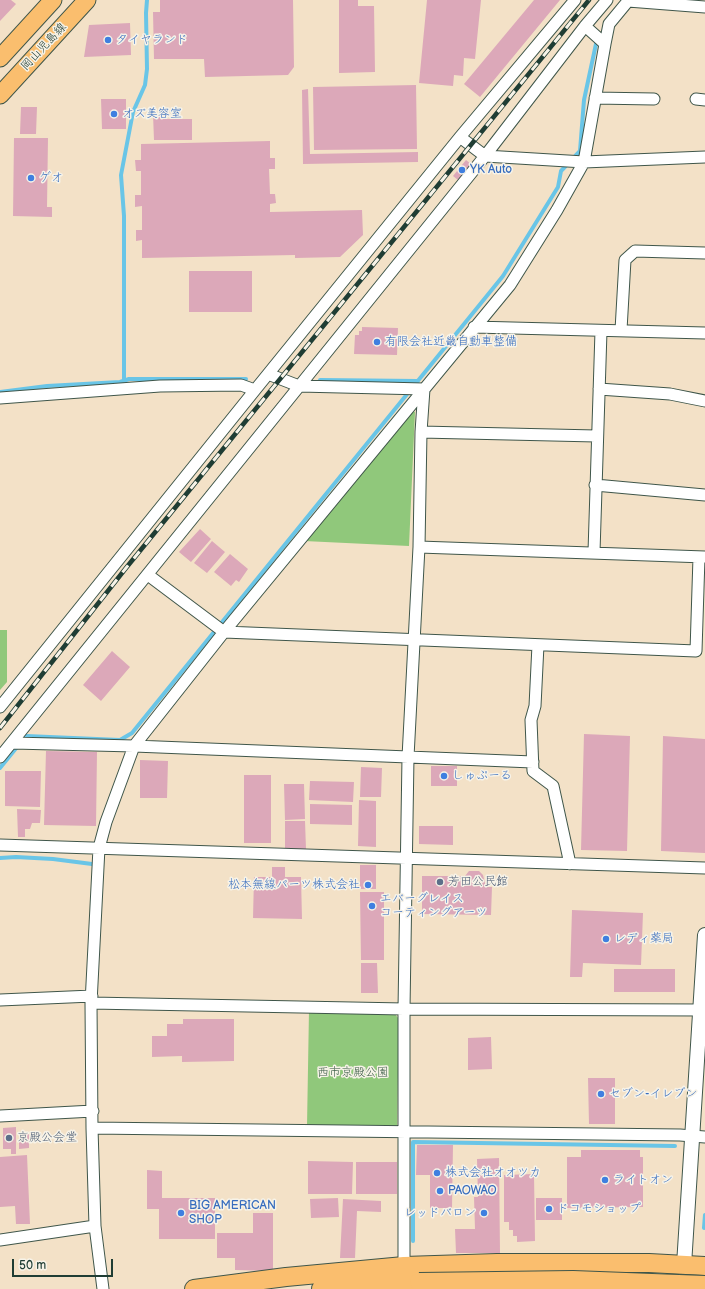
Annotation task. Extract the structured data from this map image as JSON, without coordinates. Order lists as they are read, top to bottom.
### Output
{
  "streets": {
    "main road": ["岡山児島線"]
  },
  "parks": ["西市京殿公園"],
  "places": [
    "タイヤランド",
    "オズ美容室",
    "YK Auto",
    "ゲオ",
    "有限会社近畿自動車整備",
    "しゅぷーる",
    "芳田公民館",
    "松本無線パーツ株式会社",
    "エバーグレイス コーティングアーツ",
    "レディ薬局",
    "セブン-イレブン",
    "京殿公会堂",
    "株式会社オオツカ",
    "ライトオン",
    "PAOWAO",
    "ドコモショップ",
    "BIG AMERICAN SHOP",
    "レッドバロン"
  ],
  "scale_bar": "50 m"
}
